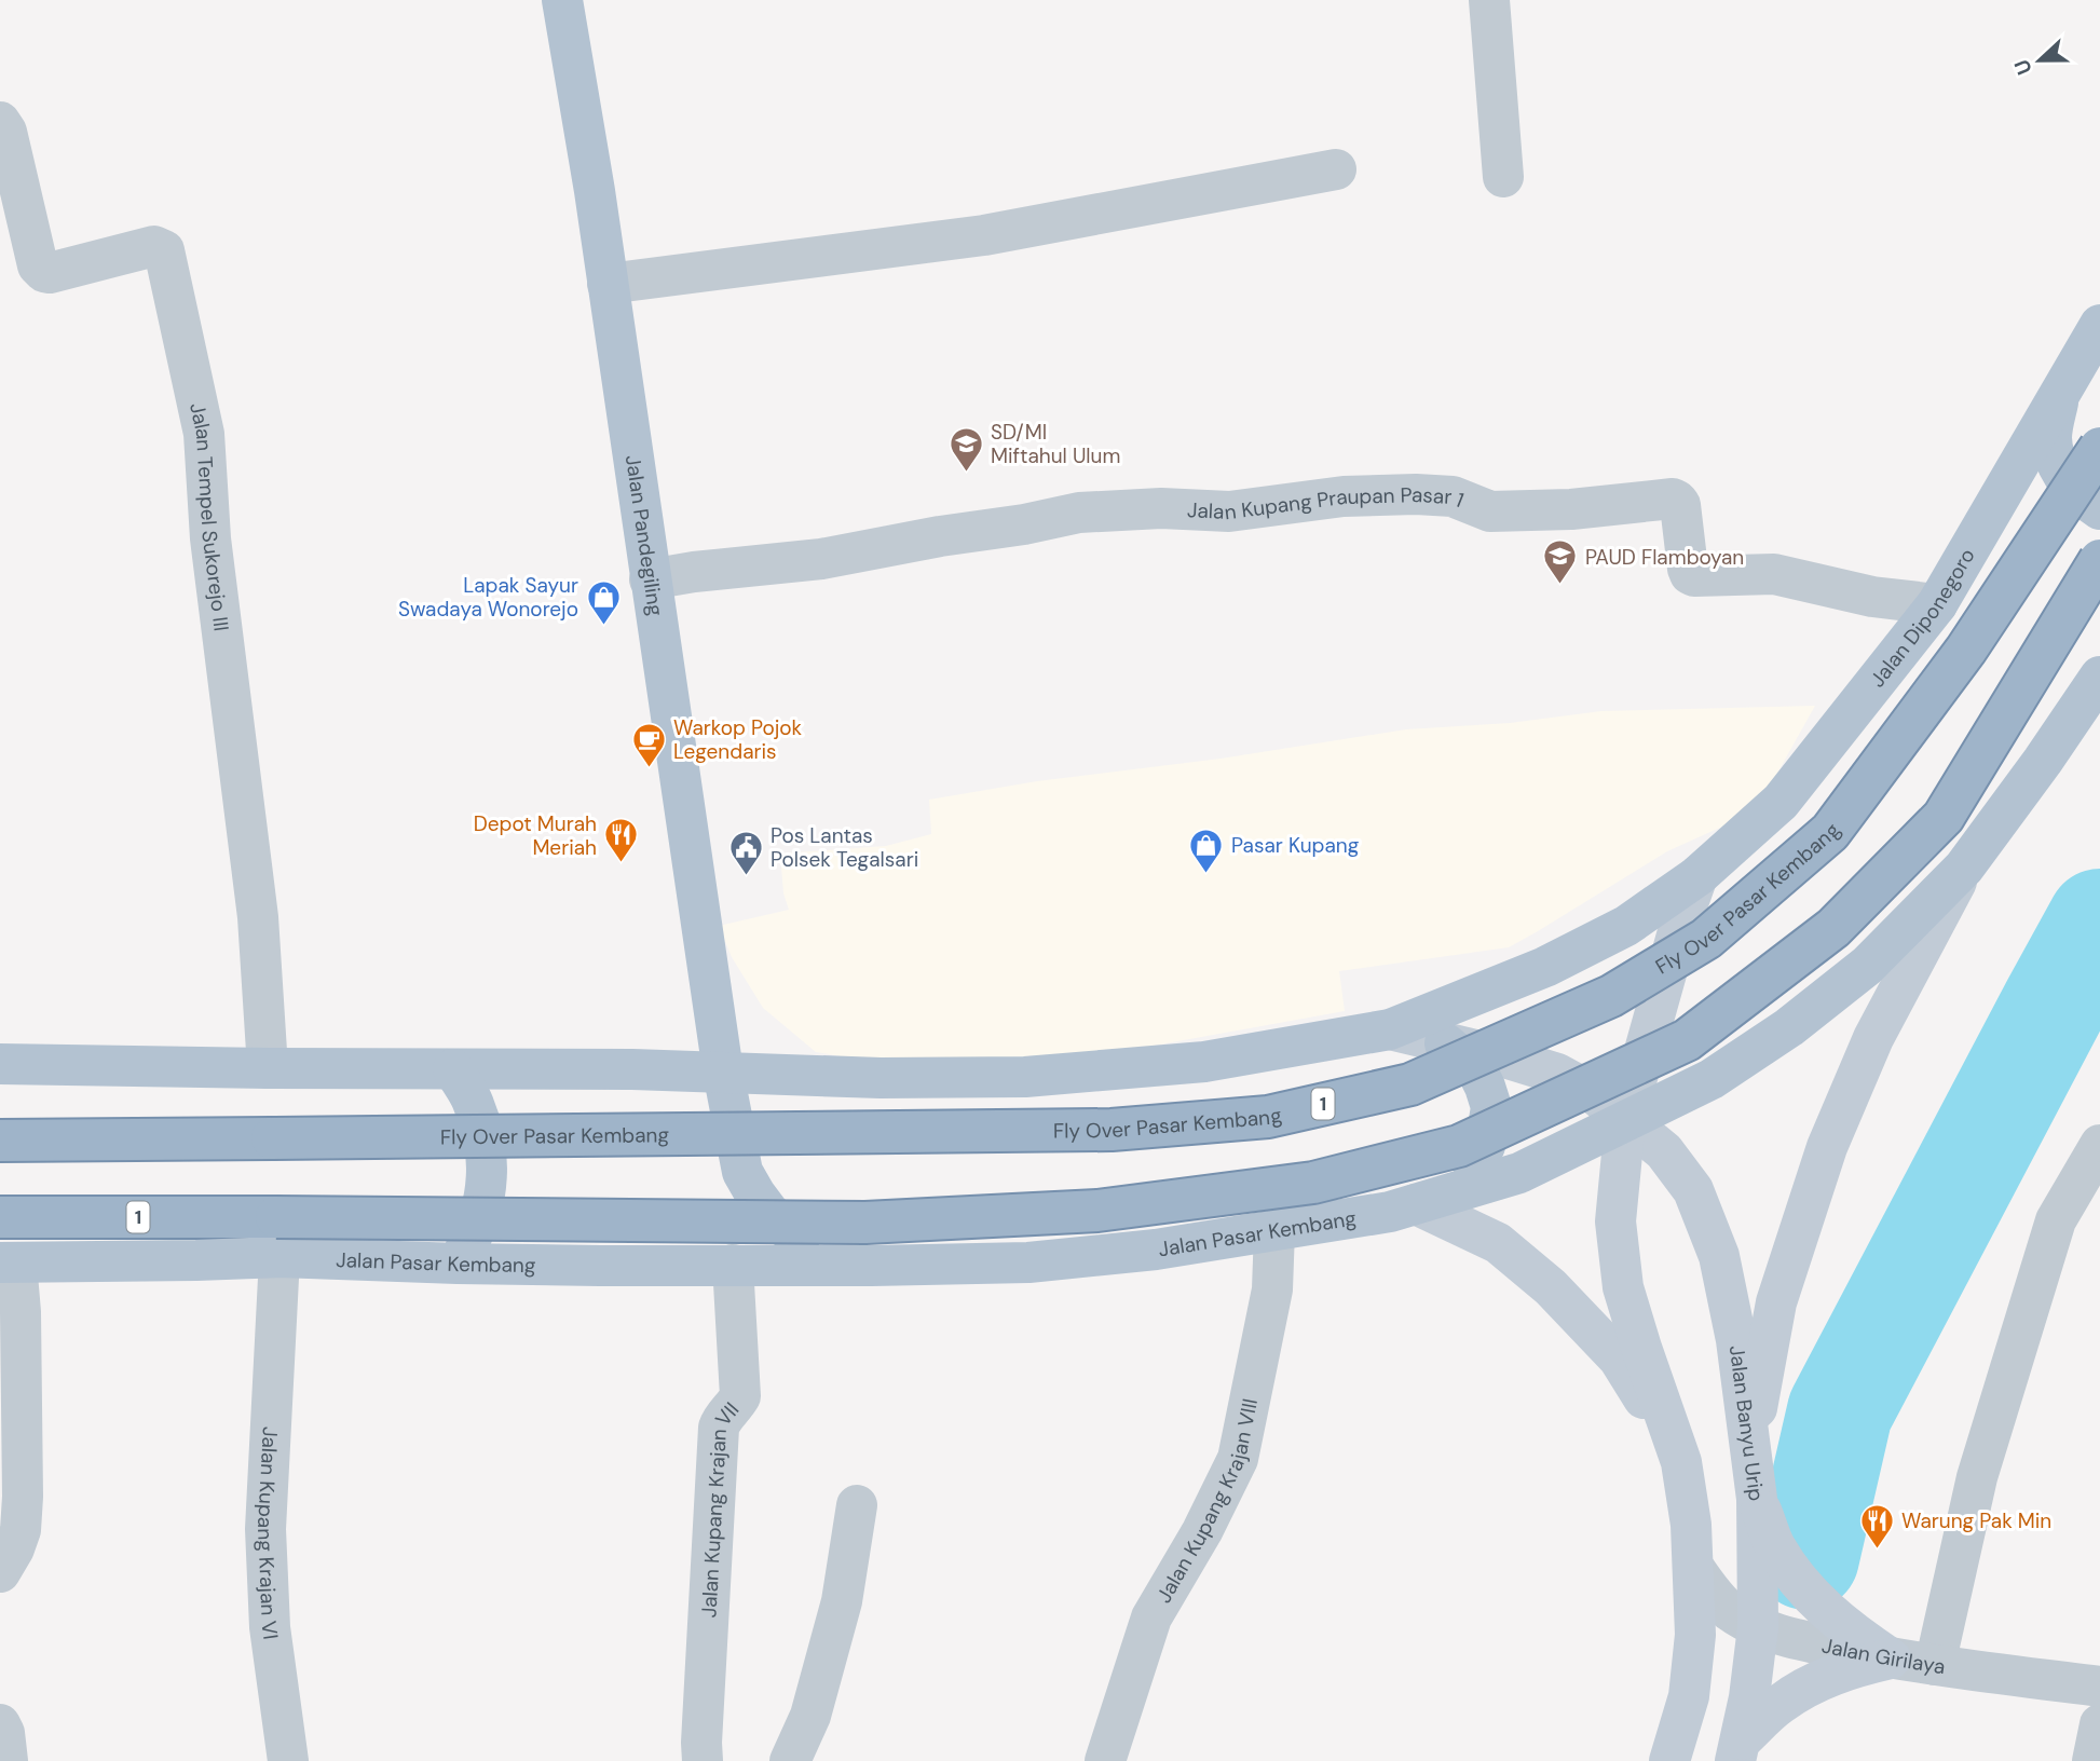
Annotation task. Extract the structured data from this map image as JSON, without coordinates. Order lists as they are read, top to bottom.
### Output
{
  "streets": {
    "highway": ["Fly Over Pasar Kembang", "1"],
    "main road": [
      "Jalan Pandegiling",
      "Jalan Diponegoro",
      "Jalan Pasar Kembang",
      "Jalan Banyu Urip"
    ],
    "street": [
      "Jalan Kupang Praupan Pasar 1",
      "Jalan Tempel Sukorejo III",
      "Jalan Kupang Krajan VIII",
      "Jalan Kupang Krajan VII",
      "Jalan Kupang Krajan VI",
      "Jalan Girilaya"
    ]
  },
  "crossings": [
    ["Jalan Kupang Praupan Pasar 1", "Jalan Pandegiling"],
    ["Jalan Kupang Praupan Pasar 1", "Jalan Diponegoro"],
    ["Jalan Pandegiling", "Jalan Pasar Kembang"],
    ["Jalan Pasar Kembang", "Jalan Banyu Urip"],
    ["Jalan Pasar Kembang", "Jalan Kupang Krajan VIII"],
    ["Jalan Pasar Kembang", "Jalan Kupang Krajan VII"],
    ["Jalan Pasar Kembang", "Jalan Kupang Krajan VI"],
    ["Jalan Banyu Urip", "Jalan Girilaya"]
  ],
  "places": {
    "school or university": ["SD/MI Miftahul Ulum", "PAUD Flamboyan"],
    "shop": ["Lapak Sayur Swadaya Wonorejo", "Pasar Kupang"],
    "cafe": ["Warkop Pojok Legendaris"],
    "restaurant": ["Depot Murah Meriah", "Warung Pak Min"],
    "public building": ["Pos Lantas Polsek Tegalsari"]
  },
  "north": "left"
}
